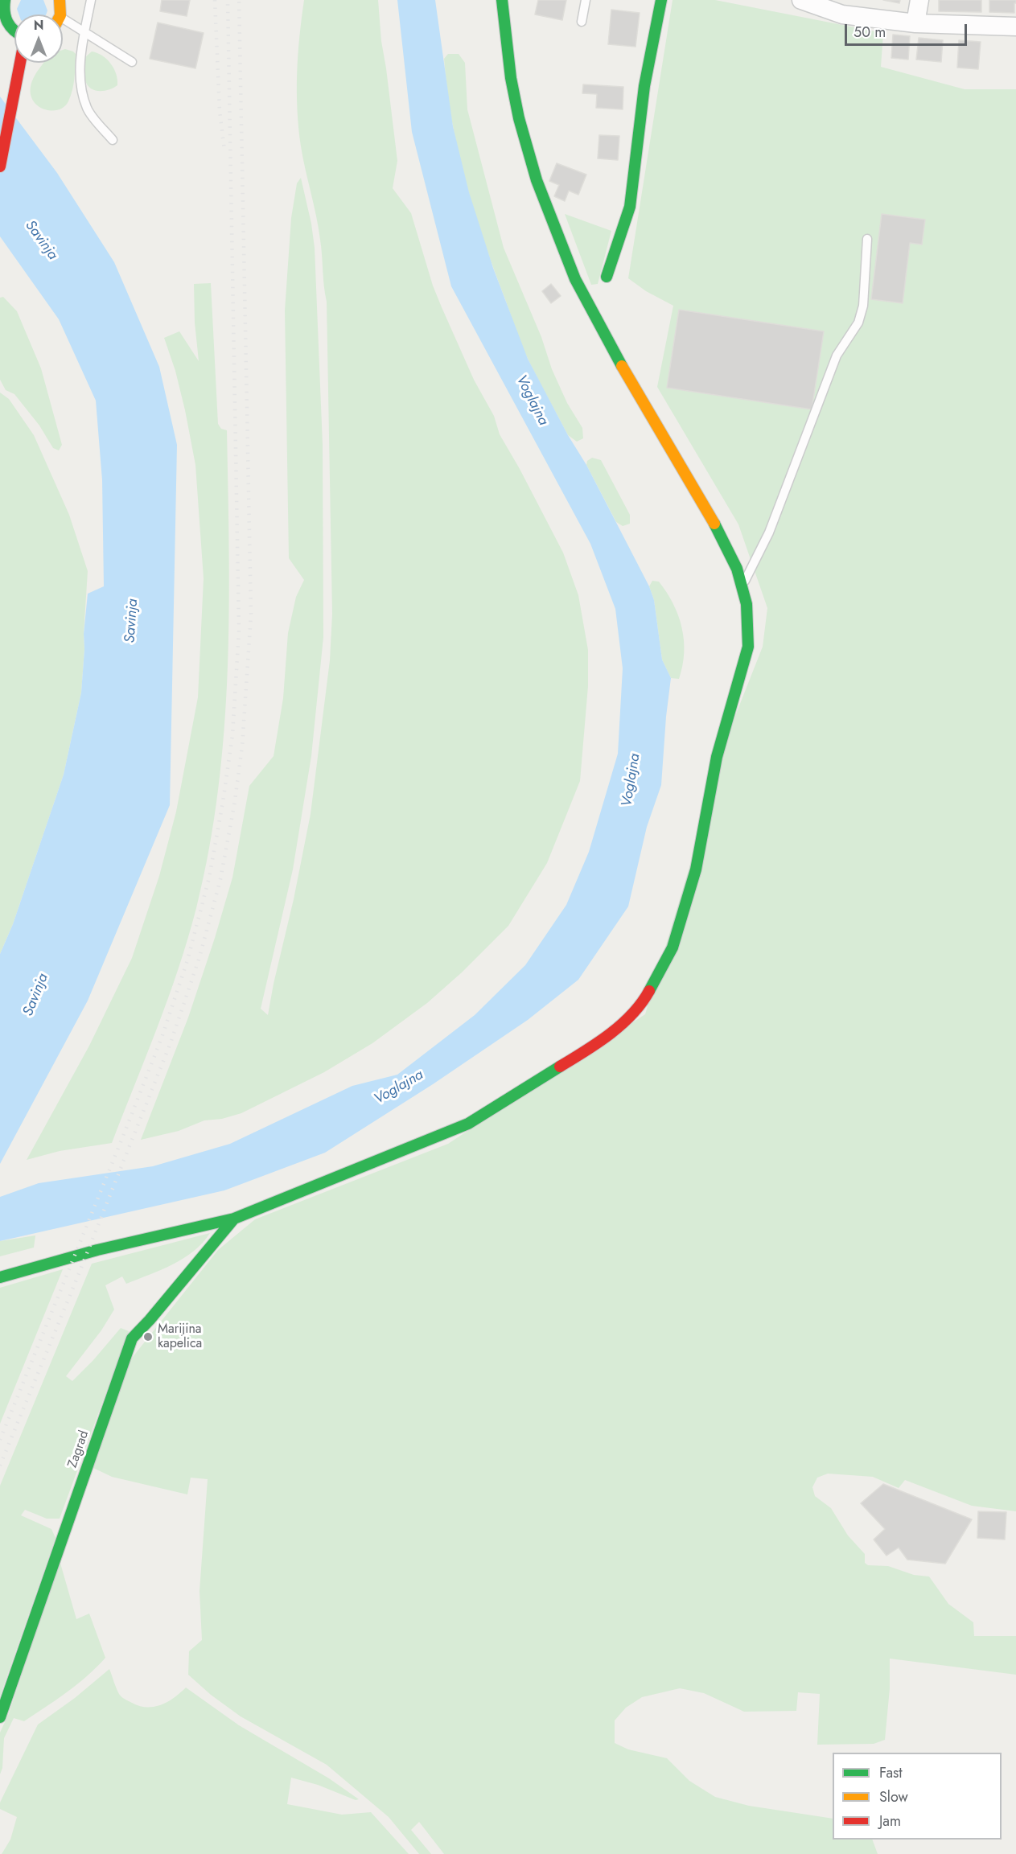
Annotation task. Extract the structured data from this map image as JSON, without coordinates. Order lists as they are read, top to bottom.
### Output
{
  "streets": {
    "street": ["Zagrad"]
  },
  "water": ["Savinja", "Voglajna"],
  "places": ["Marijina kapelica"],
  "legend": ["Fast", "Slow", "Jam"],
  "scale_bar": "50 m",
  "north": "top"
}
